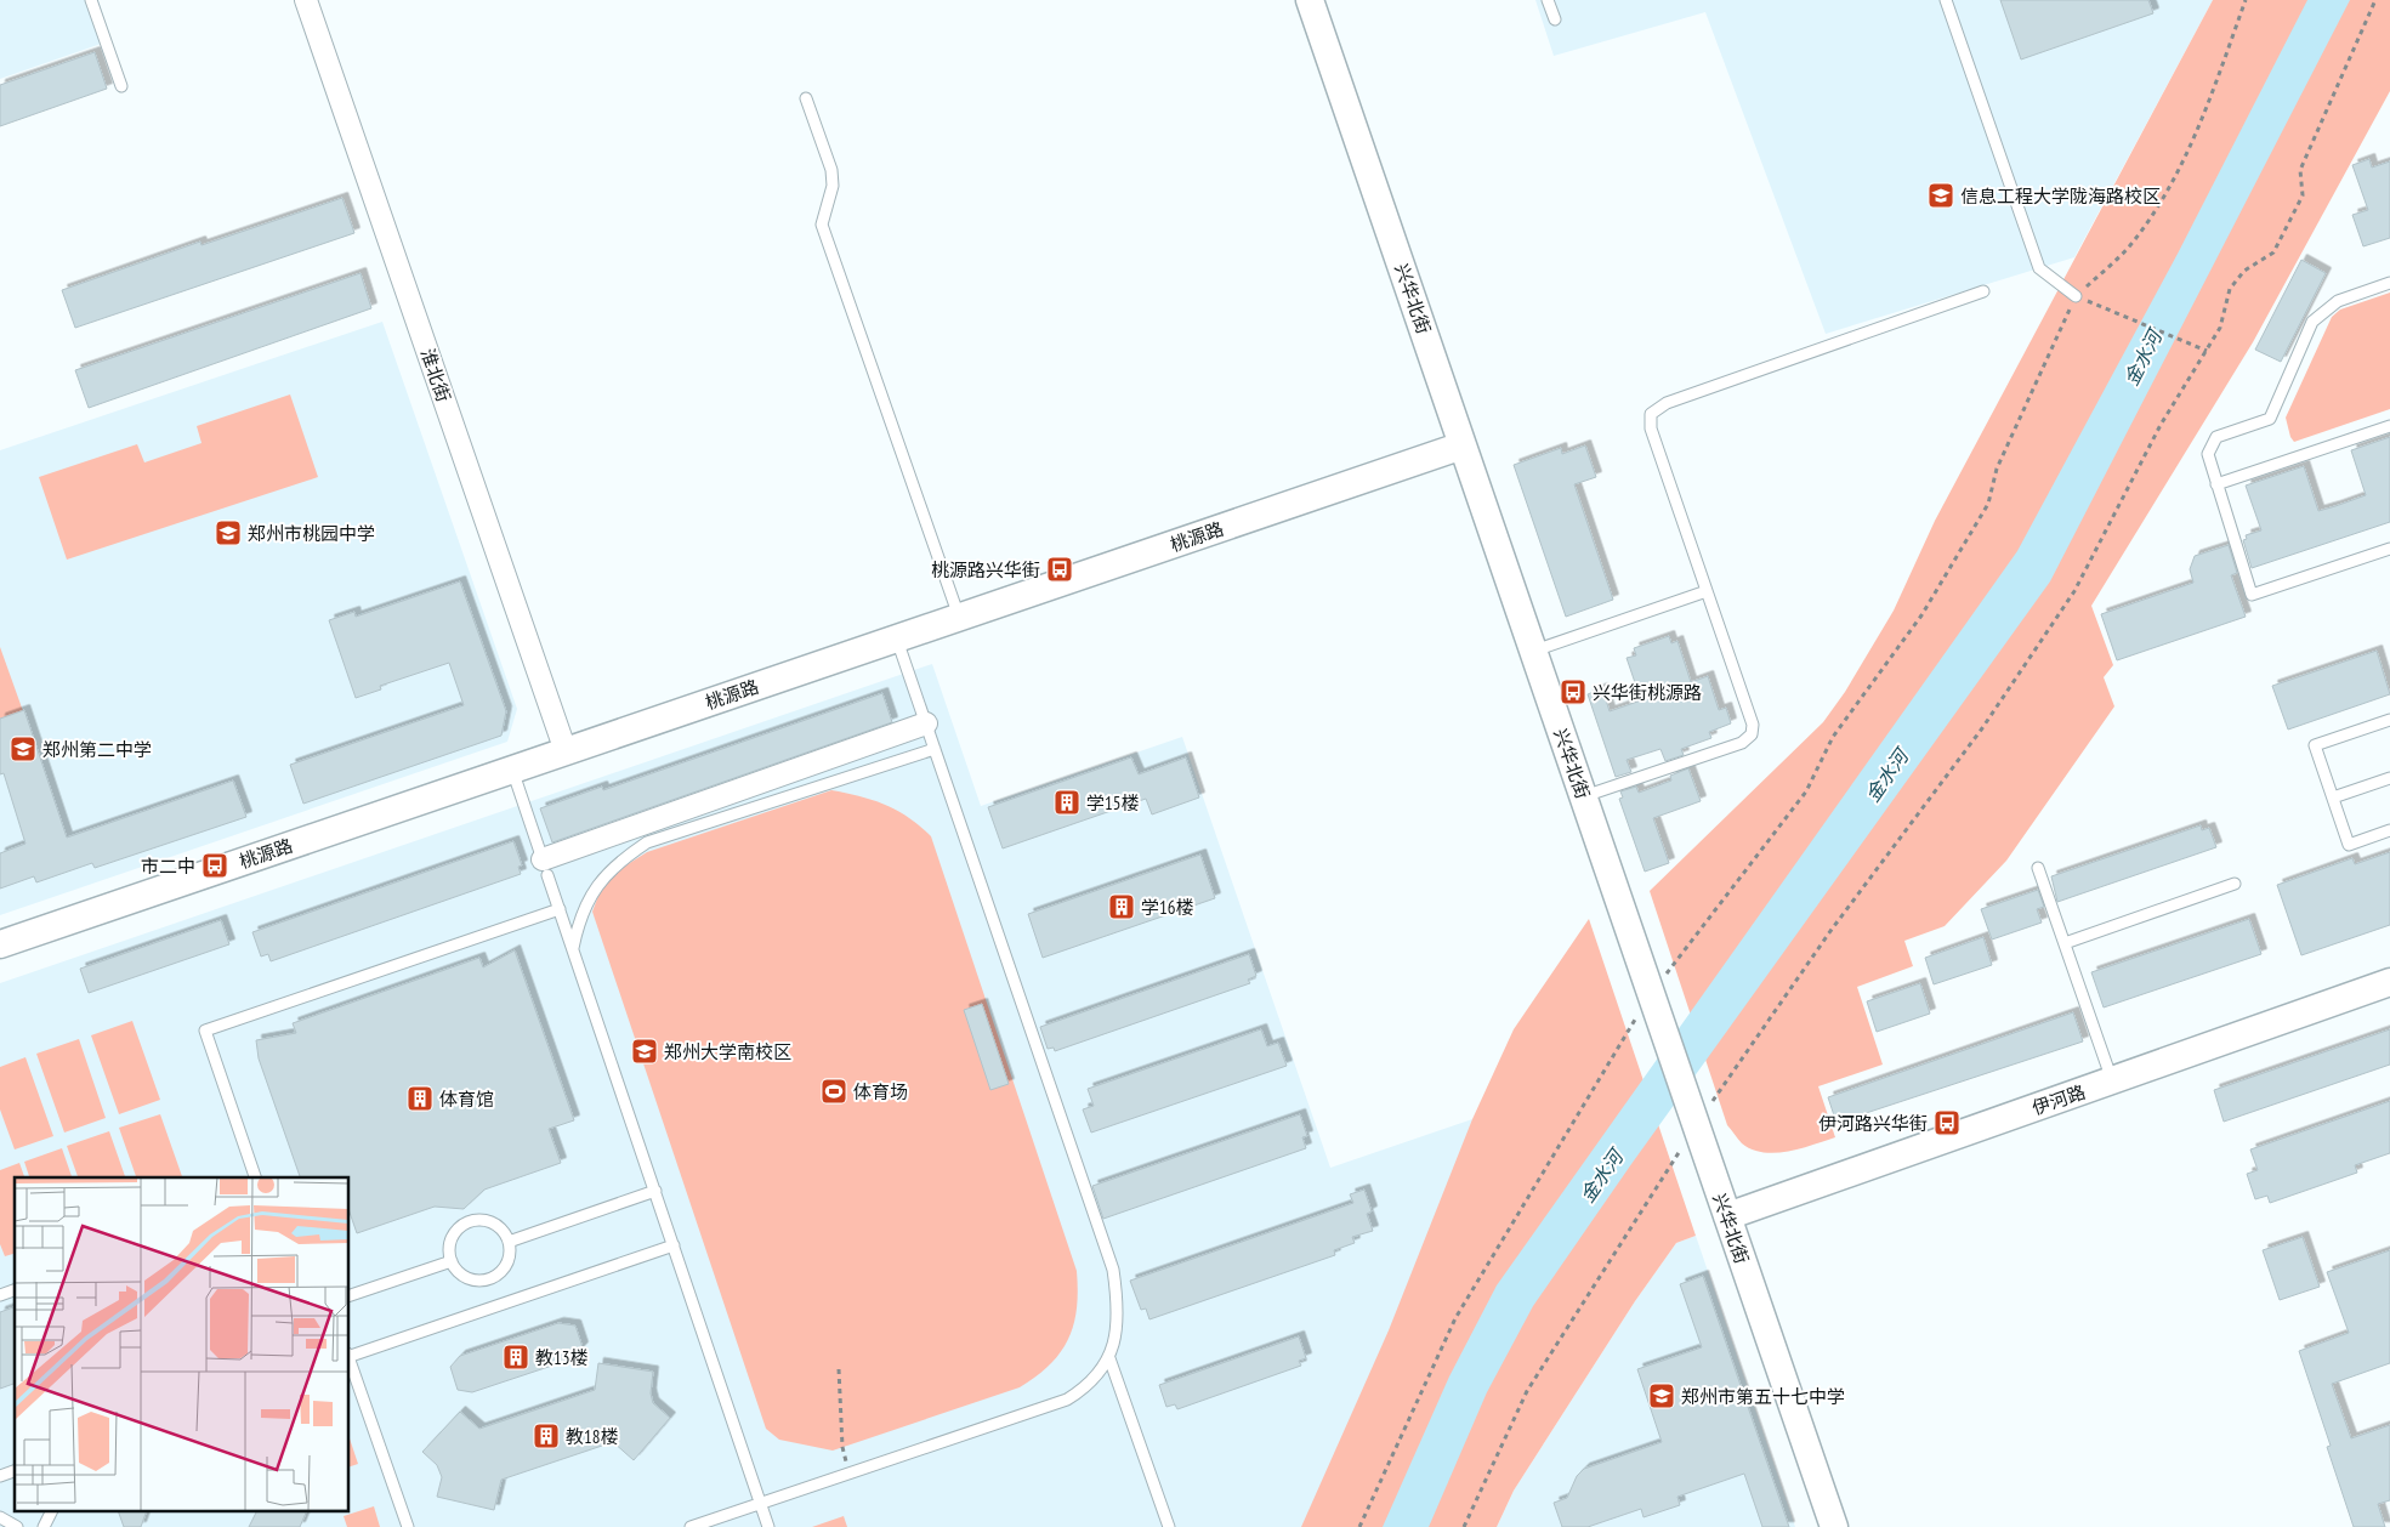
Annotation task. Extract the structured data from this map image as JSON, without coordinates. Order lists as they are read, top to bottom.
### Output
{
  "streets": {
    "street": [
      "兴华北街",
      "淮北街",
      "桃源路",
      "伊河路"
    ]
  },
  "crossings": [
    ["兴华北街", "桃源路"],
    ["兴华北街", "伊河路"],
    ["淮北街", "桃源路"]
  ],
  "water": ["金水河"],
  "places": {
    "school or university": [
      "信息工程大学陇海路校区",
      "郑州市桃园中学",
      "郑州第二中学",
      "郑州大学南校区",
      "郑州市第五十七中学"
    ],
    "bus stop": [
      "桃源路兴华街",
      "兴华街桃源路",
      "市二中",
      "伊河路兴华街"
    ],
    "building": [
      "学15楼",
      "学16楼",
      "体育馆",
      "教13楼",
      "教18楼"
    ],
    "sports": ["体育场"]
  }
}
